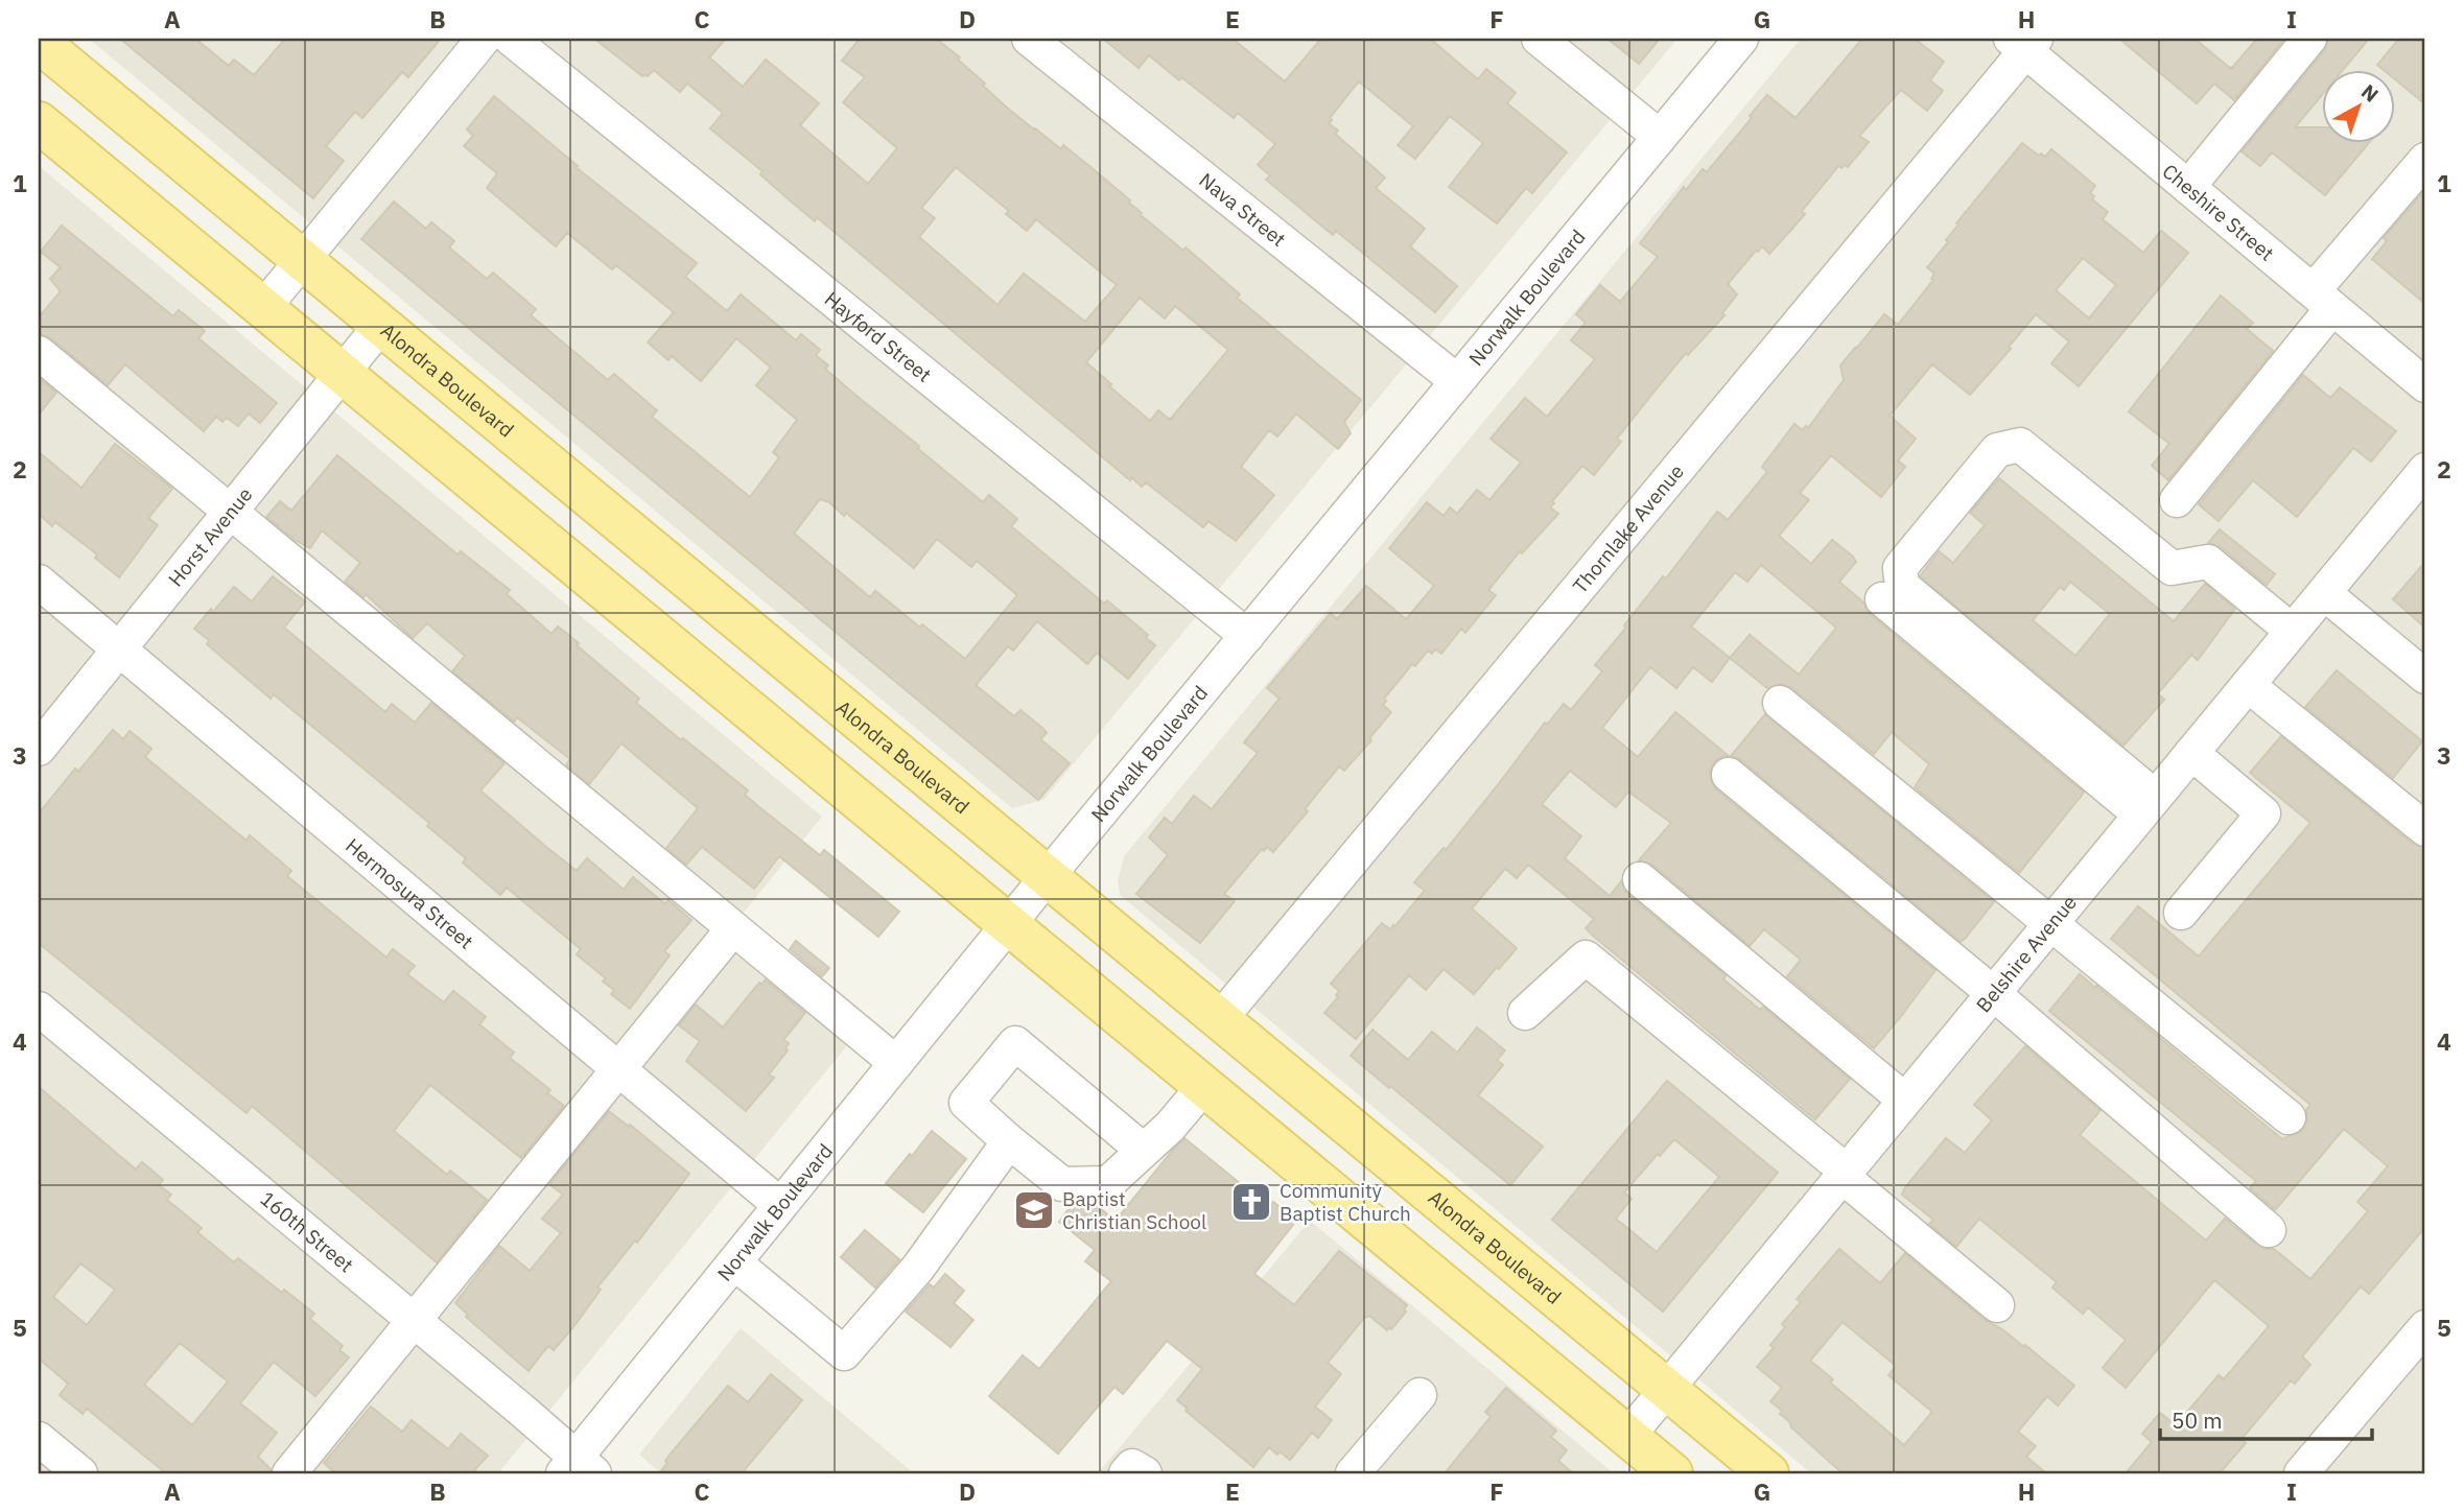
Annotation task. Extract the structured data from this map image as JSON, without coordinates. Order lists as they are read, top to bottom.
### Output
{
  "streets": {
    "main road": ["Alondra Boulevard"],
    "street": [
      "Nava Street",
      "Cheshire Street",
      "Norwalk Boulevard",
      "Hayford Street",
      "Thornlake Avenue",
      "Horst Avenue",
      "Hermosura Street",
      "Belshire Avenue",
      "160th Street"
    ]
  },
  "crossings": [
    ["Nava Street", "Norwalk Boulevard"],
    ["Cheshire Street", "Thornlake Avenue"],
    ["Norwalk Boulevard", "Hayford Street"],
    ["Norwalk Boulevard", "Alondra Boulevard"],
    ["Norwalk Boulevard", "Hermosura Street"],
    ["Norwalk Boulevard", "160th Street"],
    ["Alondra Boulevard", "Thornlake Avenue"],
    ["Alondra Boulevard", "Horst Avenue"],
    ["Alondra Boulevard", "Belshire Avenue"],
    ["Horst Avenue", "Hermosura Street"]
  ],
  "places": {
    "church": ["Community Baptist Church"],
    "school or university": ["Baptist Christian School"]
  },
  "scale_bar": "50 m",
  "north": "top right",
  "grid": {
    "columns": [
      "A",
      "B",
      "C",
      "D",
      "E",
      "F",
      "G",
      "H",
      "I"
    ],
    "rows": [
      "1",
      "2",
      "3",
      "4",
      "5"
    ]
  }
}
